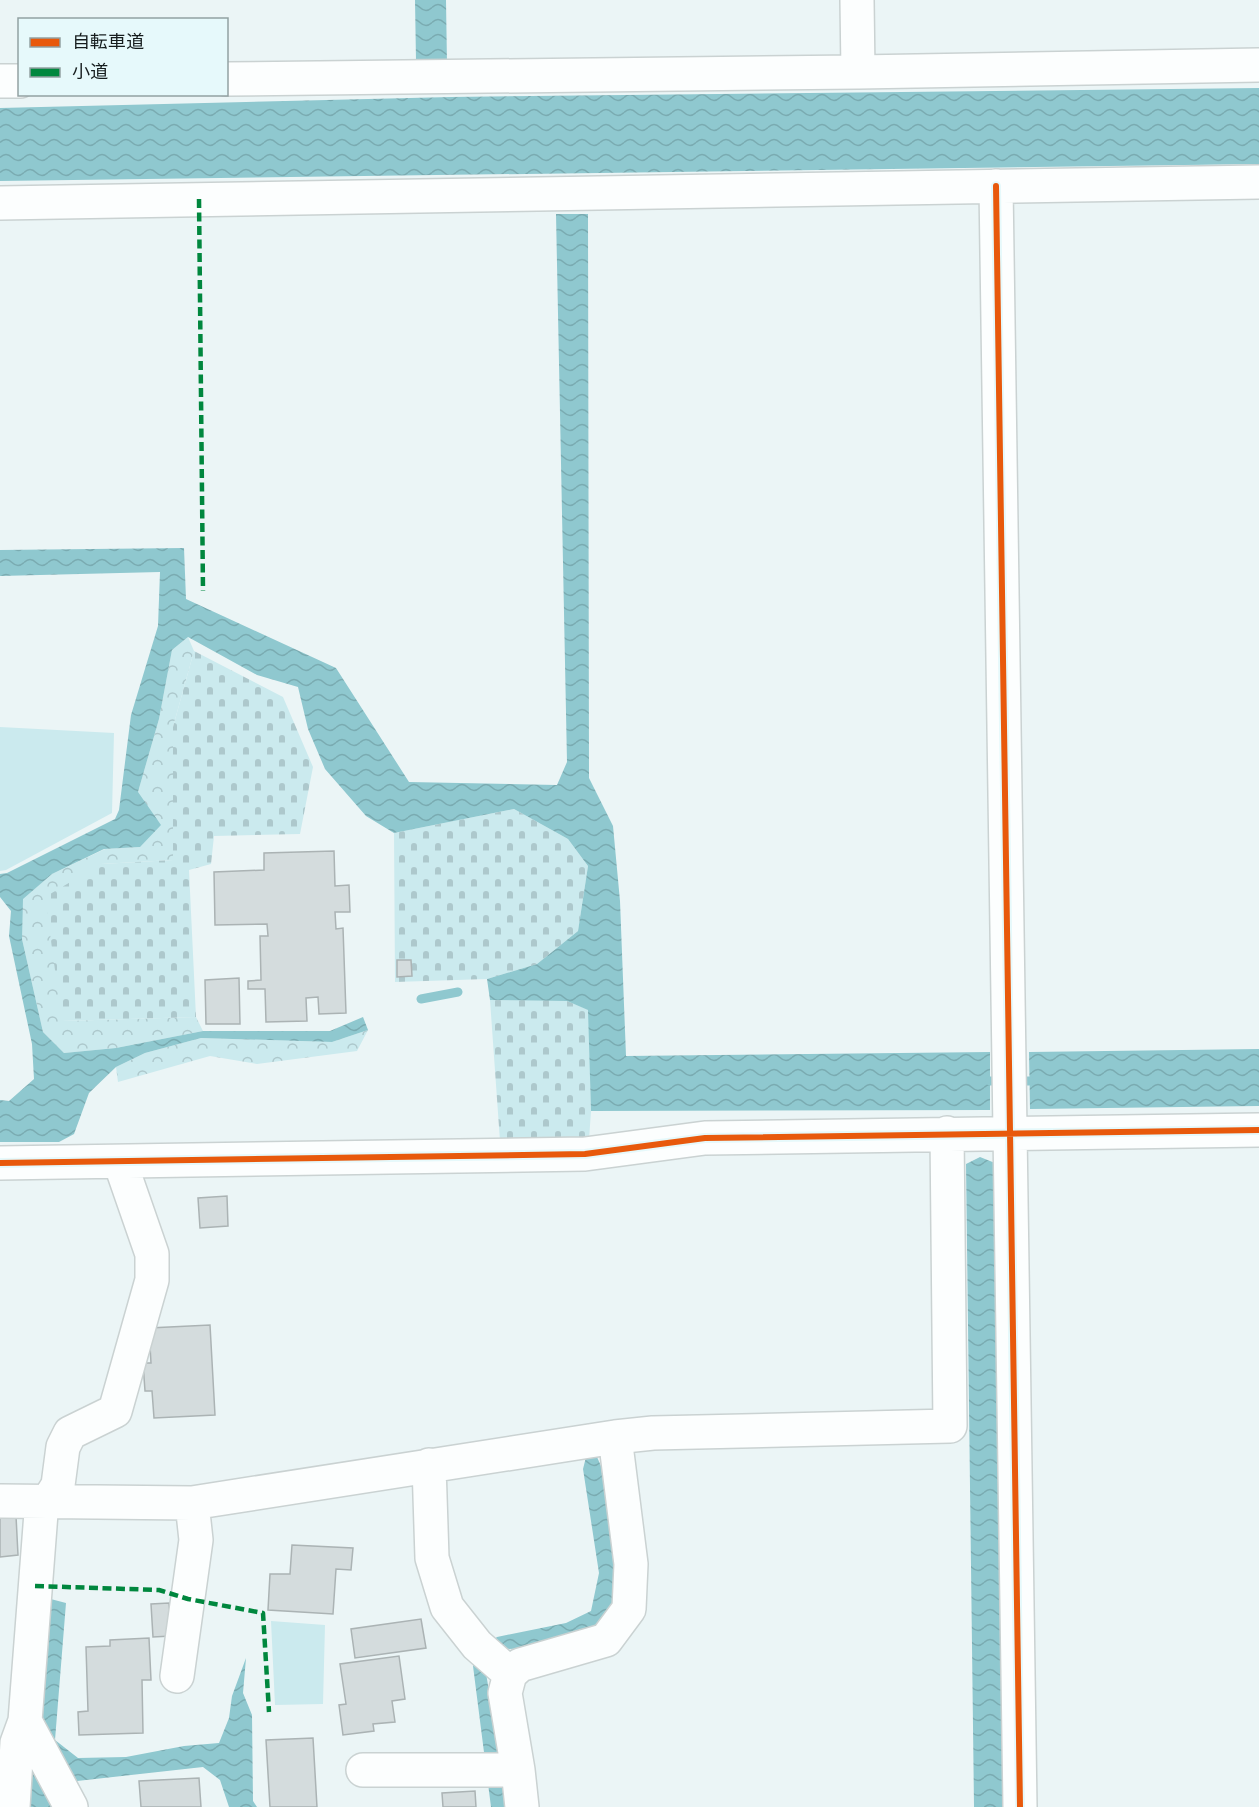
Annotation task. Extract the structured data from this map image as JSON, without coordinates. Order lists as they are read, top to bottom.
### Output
{
  "legend": ["自転車道", "小道"]
}
